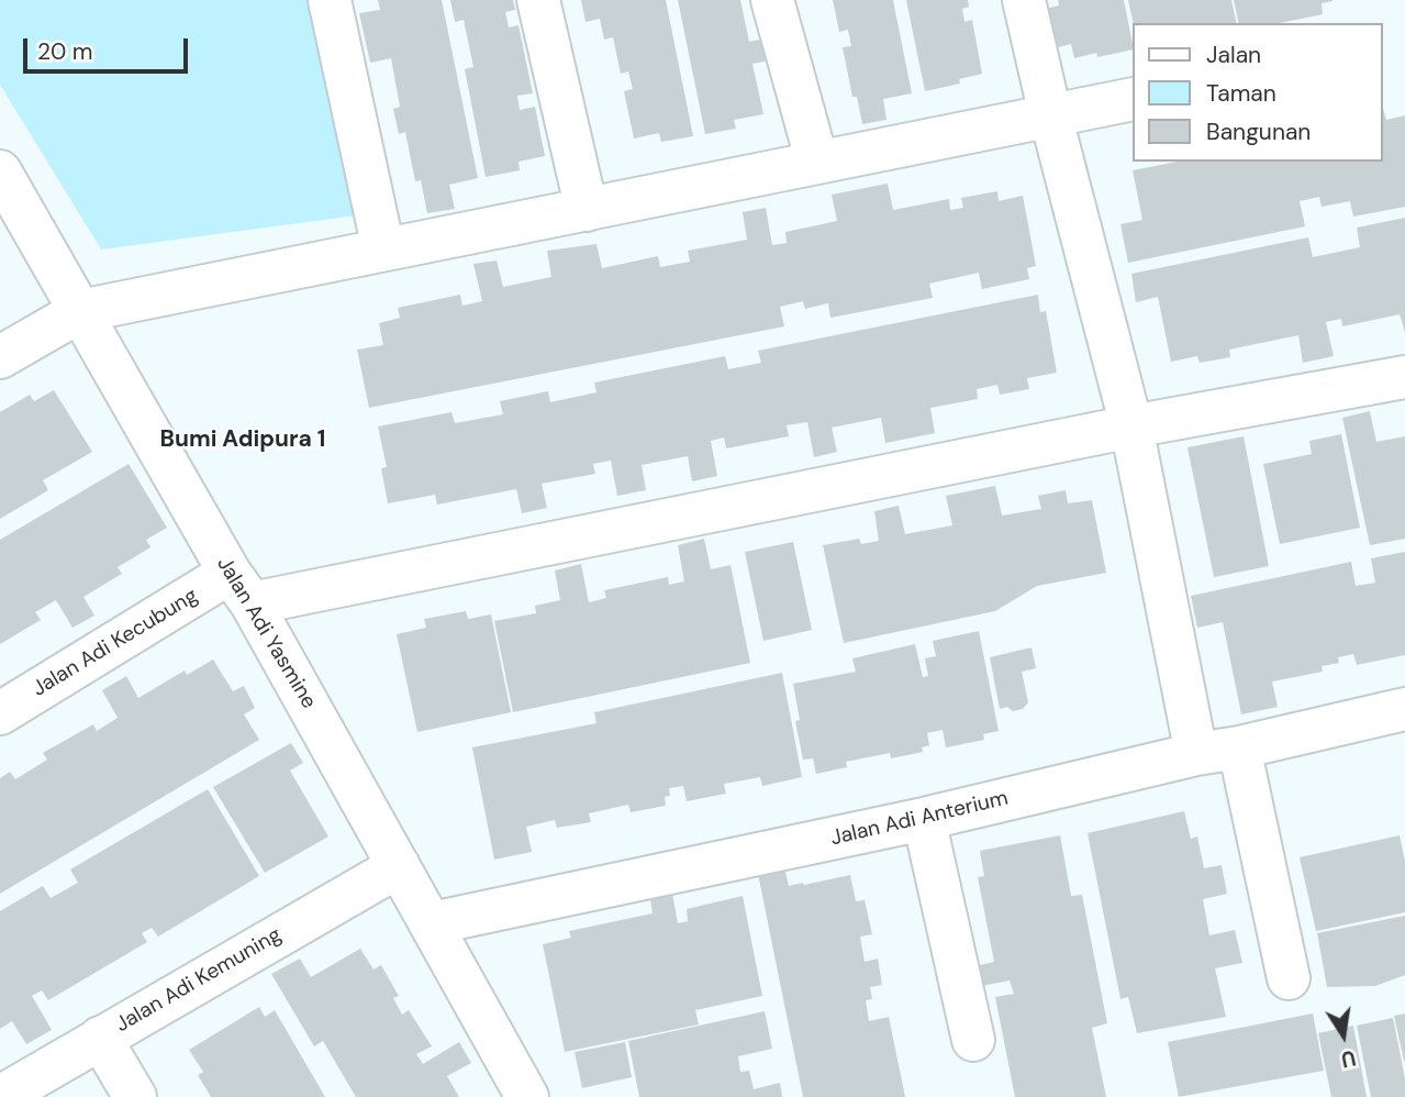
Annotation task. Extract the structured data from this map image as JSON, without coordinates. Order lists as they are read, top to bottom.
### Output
{
  "streets": {
    "street": [
      "Jalan Adi Yasmine",
      "Jalan Adi Kecubung",
      "Jalan Adi Anterium",
      "Jalan Adi Kemuning"
    ]
  },
  "crossings": [
    ["Jalan Adi Yasmine", "Jalan Adi Kecubung"],
    ["Jalan Adi Yasmine", "Jalan Adi Anterium"],
    ["Jalan Adi Yasmine", "Jalan Adi Kemuning"]
  ],
  "districts": ["Bumi Adipura 1"],
  "legend": ["Jalan", "Taman", "Bangunan"],
  "scale_bar": "20 m",
  "north": "bottom"
}
